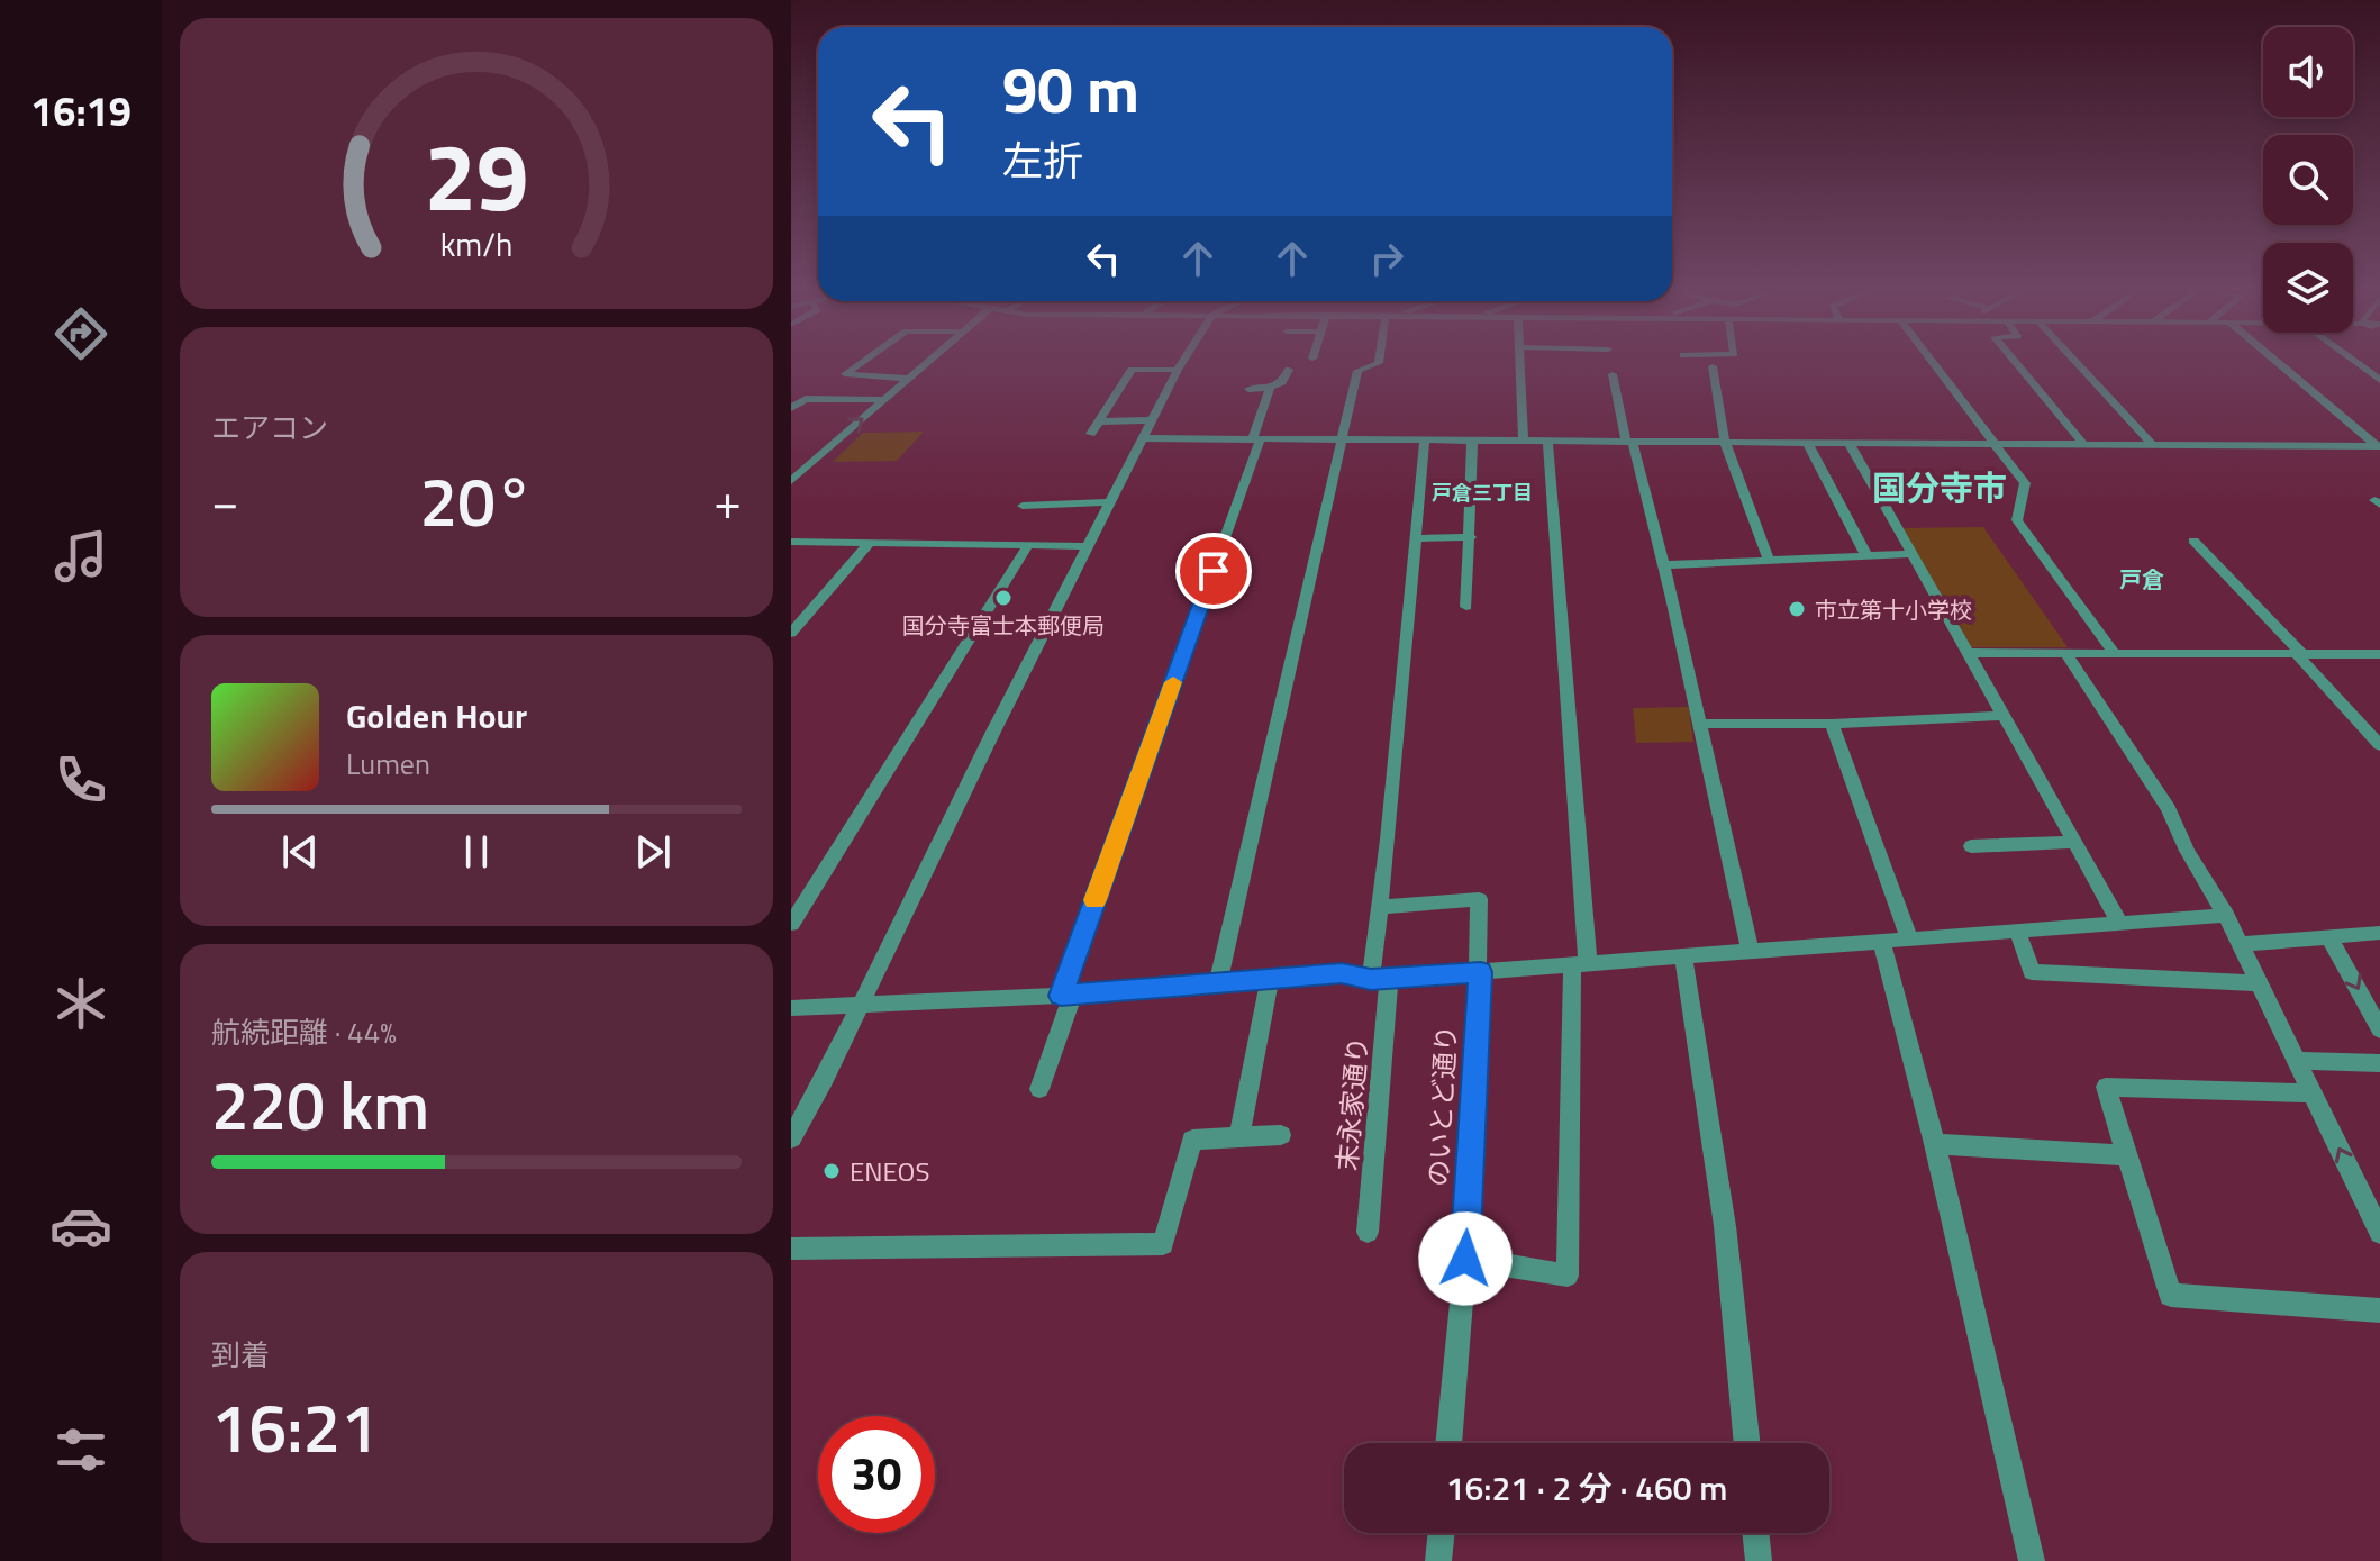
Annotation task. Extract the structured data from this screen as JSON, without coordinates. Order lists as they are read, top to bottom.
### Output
{
  "streets": {
    "street": ["末永家通り", "のいとど通り"]
  },
  "crossings": [
    ["末永家通り", "のいとど通り"]
  ],
  "districts": ["国分寺市", "戸倉三丁目", "戸倉"],
  "places": ["国分寺富士本郵便局", "市立第十小学校", "ENEOS"],
  "page": {
    "tabs": "16:19",
    "turn": ["90 m", "左折"],
    "tile": [
      "エアコン",
      ["航続距離 · 44%", "220 km"],
      ["到着", "16:21"]
    ],
    "heat": ["−", "20°", "+"],
    "song": ["Golden Hour", "Lumen"],
    "limit": "30",
    "trip": "16:21 · 2 分 · 460 m",
    "gauge": ["29", "km/h"]
  }
}
